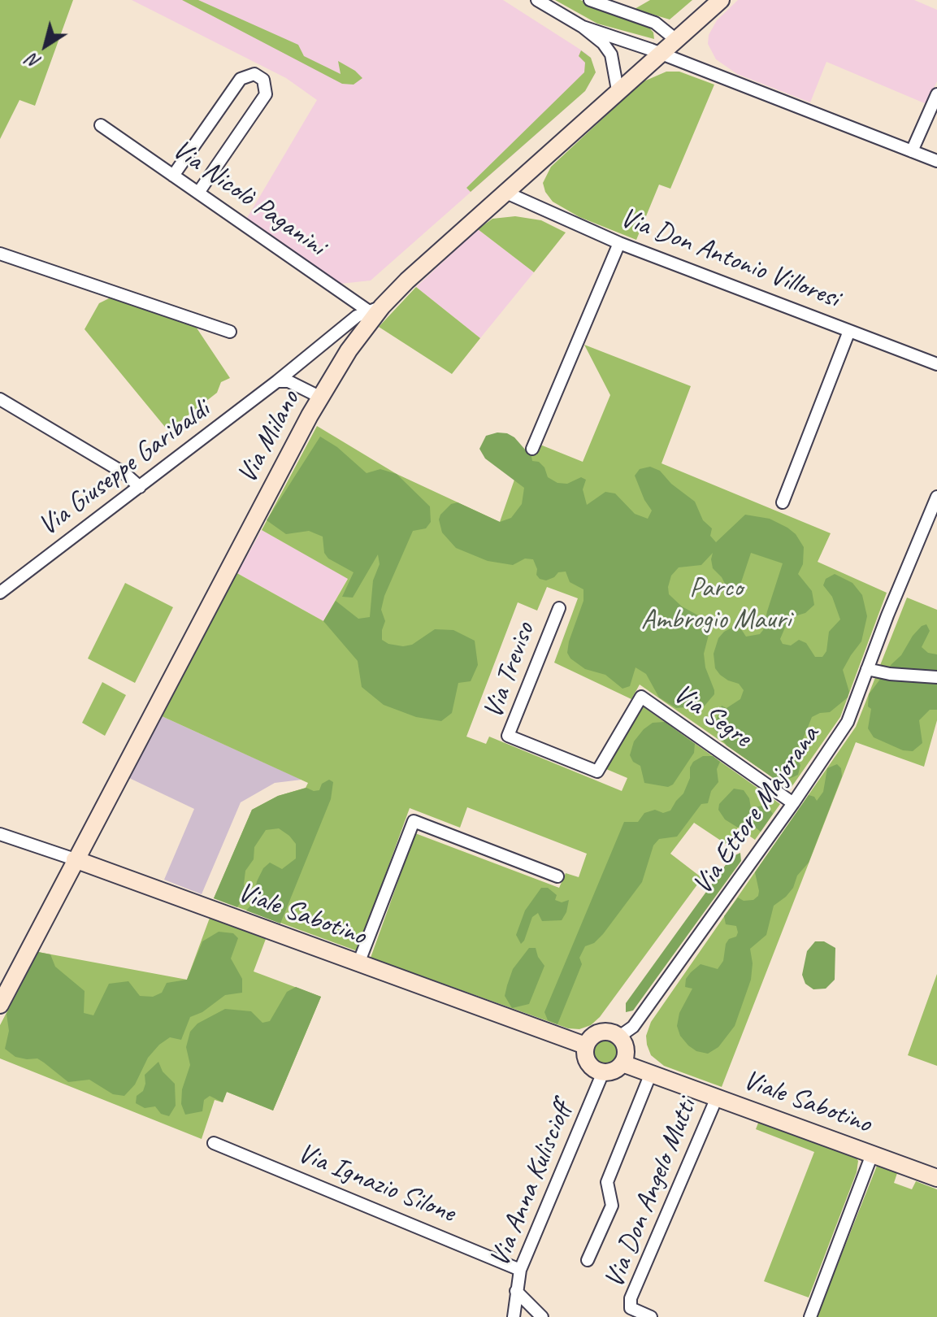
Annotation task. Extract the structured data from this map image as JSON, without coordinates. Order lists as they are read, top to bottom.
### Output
{
  "streets": {
    "main road": ["Via Milano", "Viale Sabotino"],
    "street": [
      "Via Nicolò Paganini",
      "Via Don Antonio Villoresi",
      "Via Giuseppe Garibaldi",
      "Via Treviso",
      "Via Segre",
      "Via Ettore Majorana",
      "Via Ignazio Silone",
      "Via Anna Kuliscioff",
      "Via Don Angelo Mutti"
    ]
  },
  "crossings": [
    ["Via Nicolò Paganini", "Via Milano"],
    ["Via Nicolò Paganini", "Via Giuseppe Garibaldi"],
    ["Via Don Antonio Villoresi", "Via Milano"],
    ["Via Milano", "Via Giuseppe Garibaldi"],
    ["Via Milano", "Viale Sabotino"],
    ["Via Treviso", "Via Segre"],
    ["Via Segre", "Via Ettore Majorana"],
    ["Via Ettore Majorana", "Viale Sabotino"],
    ["Via Ettore Majorana", "Via Anna Kuliscioff"],
    ["Viale Sabotino", "Via Anna Kuliscioff"],
    ["Viale Sabotino", "Via Don Angelo Mutti"],
    ["Via Ignazio Silone", "Via Anna Kuliscioff"]
  ],
  "parks": ["Parco Ambrogio Mauri"],
  "north": "bottom left"
}
